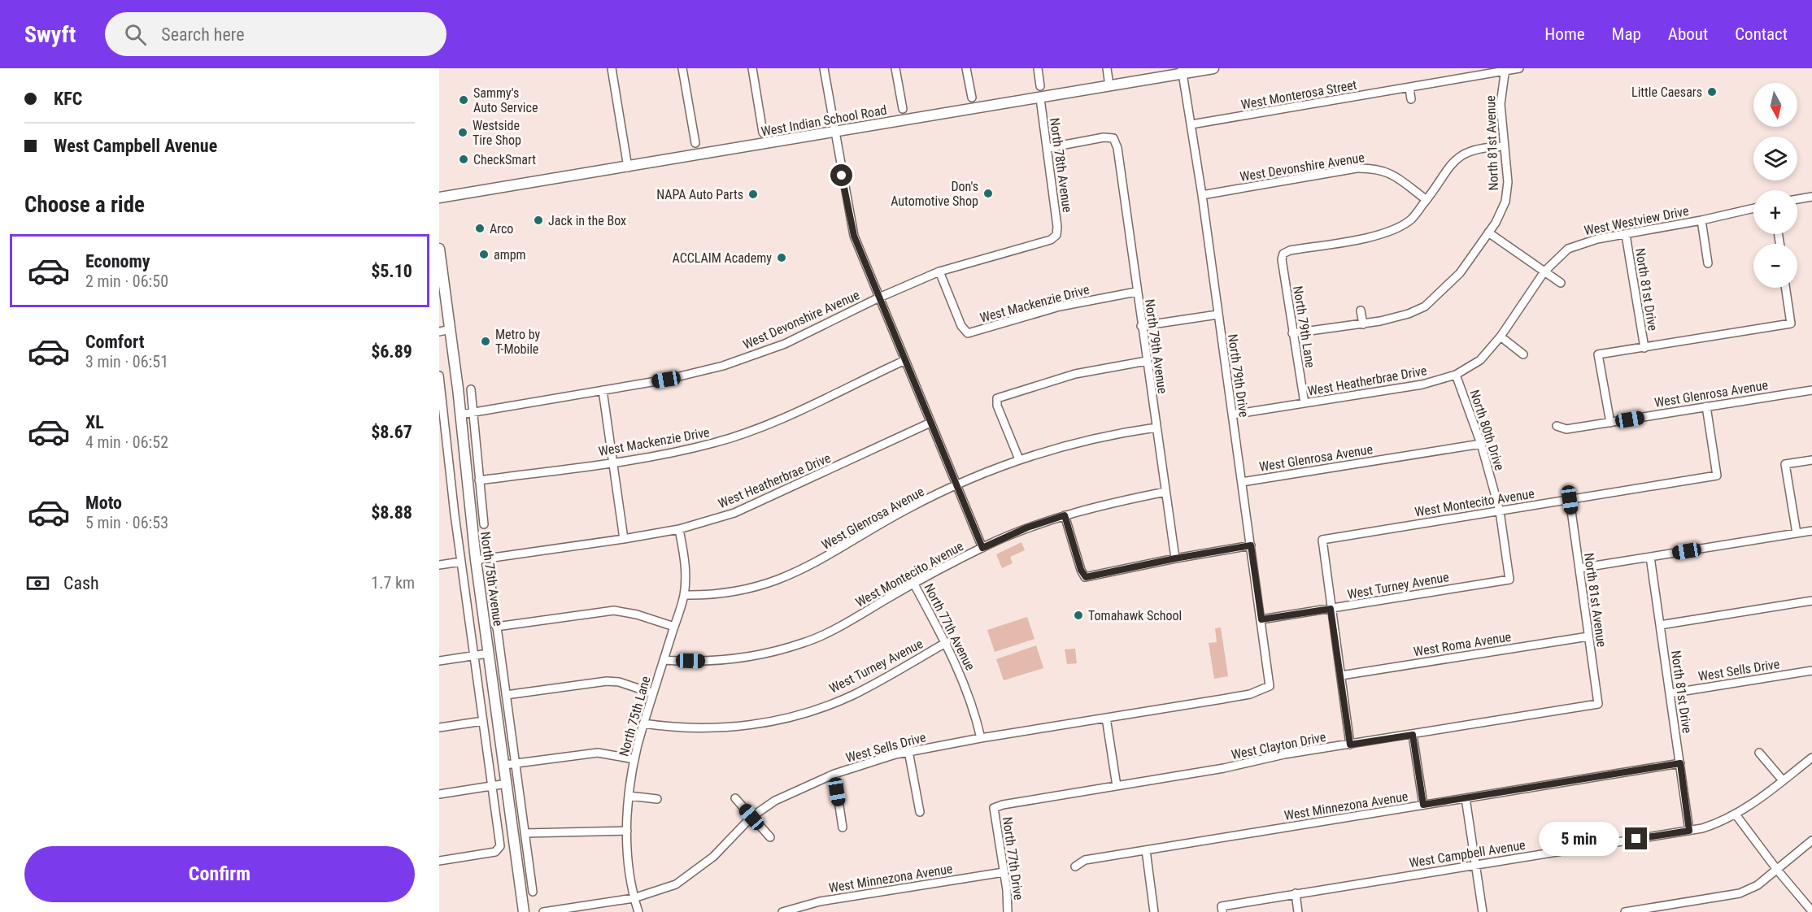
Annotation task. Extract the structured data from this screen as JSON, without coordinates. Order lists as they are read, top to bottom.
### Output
{
  "streets": {
    "main road": ["West Indian School Road", "North 75th Avenue"],
    "street": [
      "West Monterosa Street",
      "North 81st Avenue",
      "North 78th Avenue",
      "West Devonshire Avenue",
      "West Westview Drive",
      "North 81st Drive",
      "West Mackenzie Drive",
      "North 79th Lane",
      "North 79th Avenue",
      "North 79th Drive",
      "West Heatherbrae Drive",
      "West Glenrosa Avenue",
      "North 80th Drive",
      "West Montecito Avenue",
      "West Turney Avenue",
      "North 77th Avenue",
      "West Roma Avenue",
      "West Sells Drive",
      "North 75th Lane",
      "West Clayton Drive",
      "West Minnezona Avenue",
      "West Campbell Avenue",
      "North 77th Drive"
    ]
  },
  "crossings": [
    ["West Monterosa Street", "North 81st Avenue"],
    ["West Monterosa Street", "North 79th Drive"],
    ["West Indian School Road", "North 78th Avenue"],
    ["West Indian School Road", "North 79th Drive"],
    ["North 81st Avenue", "West Montecito Avenue"],
    ["North 81st Avenue", "West Roma Avenue"],
    ["North 81st Avenue", "West Clayton Drive"],
    ["North 78th Avenue", "West Devonshire Avenue"],
    ["North 78th Avenue", "North 79th Avenue"],
    ["West Devonshire Avenue", "West Mackenzie Drive"],
    ["West Devonshire Avenue", "North 79th Lane"],
    ["West Devonshire Avenue", "North 79th Drive"],
    ["West Devonshire Avenue", "North 75th Avenue"],
    ["West Westview Drive", "North 81st Drive"],
    ["West Westview Drive", "West Heatherbrae Drive"],
    ["North 81st Drive", "West Sells Drive"],
    ["North 81st Drive", "West Minnezona Avenue"],
    ["North 81st Drive", "West Campbell Avenue"],
    ["West Mackenzie Drive", "North 79th Avenue"],
    ["West Mackenzie Drive", "North 75th Avenue"],
    ["North 79th Lane", "West Heatherbrae Drive"],
    ["North 79th Avenue", "West Glenrosa Avenue"],
    ["North 79th Avenue", "West Montecito Avenue"],
    ["North 79th Drive", "West Heatherbrae Drive"],
    ["North 79th Drive", "West Glenrosa Avenue"],
    ["North 79th Drive", "West Turney Avenue"],
    ["North 79th Drive", "West Sells Drive"],
    ["West Heatherbrae Drive", "North 80th Drive"],
    ["West Heatherbrae Drive", "North 75th Avenue"],
    ["West Heatherbrae Drive", "North 75th Lane"],
    ["West Glenrosa Avenue", "North 80th Drive"],
    ["West Glenrosa Avenue", "West Montecito Avenue"],
    ["West Glenrosa Avenue", "North 75th Lane"],
    ["North 80th Drive", "West Montecito Avenue"],
    ["North 80th Drive", "West Turney Avenue"],
    ["West Montecito Avenue", "West Turney Avenue"],
    ["West Montecito Avenue", "North 77th Avenue"],
    ["West Montecito Avenue", "North 75th Lane"],
    ["West Turney Avenue", "North 77th Avenue"],
    ["West Turney Avenue", "North 75th Lane"],
    ["North 77th Avenue", "West Sells Drive"],
    ["West Sells Drive", "North 75th Lane"],
    ["West Clayton Drive", "North 77th Drive"],
    ["West Minnezona Avenue", "North 77th Drive"]
  ],
  "places": [
    "Little Caesars",
    "Sammy's Auto Service",
    "Westside Tire Shop",
    "CheckSmart",
    "Don's Automotive Shop",
    "NAPA Auto Parts",
    "Jack in the Box",
    "Arco",
    "ampm",
    "ACCLAIM Academy",
    "Metro by T-Mobile",
    "Tomahawk School"
  ],
  "north": "bottom",
  "page": {
    "header": "Swyft",
    "search": "Search here",
    "nav": [
      "Home",
      "Map",
      "About",
      "Contact"
    ],
    "banner": ["KFC", "West Campbell Avenue"],
    "map_buttons": ["+", "−"],
    "heading": "Choose a ride",
    "list": [
      {
        "name": "Economy",
        "note": "2 min · 06:50",
        "value": "$5.10"
      },
      {
        "name": "Comfort",
        "note": "3 min · 06:51",
        "value": "$6.89"
      },
      {
        "name": "XL",
        "note": "4 min · 06:52",
        "value": "$8.67"
      },
      {
        "name": "Moto",
        "note": "5 min · 06:53",
        "value": "$8.88"
      }
    ],
    "pay": ["Cash", "1.7 km"],
    "bubble": "5 min",
    "buttons": "Confirm"
  }
}
